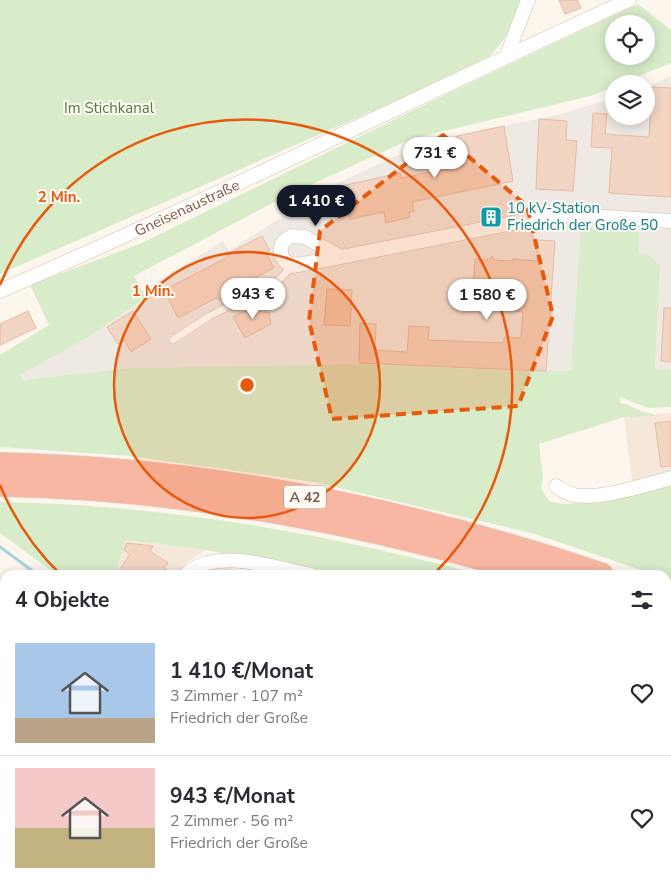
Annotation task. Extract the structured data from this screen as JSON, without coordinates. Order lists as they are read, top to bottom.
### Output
{
  "streets": {
    "highway": ["A 42"],
    "street": ["Gneisenaustraße"]
  },
  "parks": ["Im Stichkanal"],
  "places": {
    "building": ["10 kV-Station Friedrich der Große 50"]
  },
  "page": {
    "price": [
      "731 €",
      "1 410 €",
      "943 €",
      "1 580 €"
    ],
    "heading": "4 Objekte",
    "list": [
      {
        "name": "1 410 €/Monat",
        "note": "3 Zimmer · 107 m² · Friedrich der Große"
      },
      {
        "name": "943 €/Monat",
        "note": "2 Zimmer · 56 m² · Friedrich der Große"
      }
    ]
  },
  "rings": ["2 Min.", "1 Min."]
}
